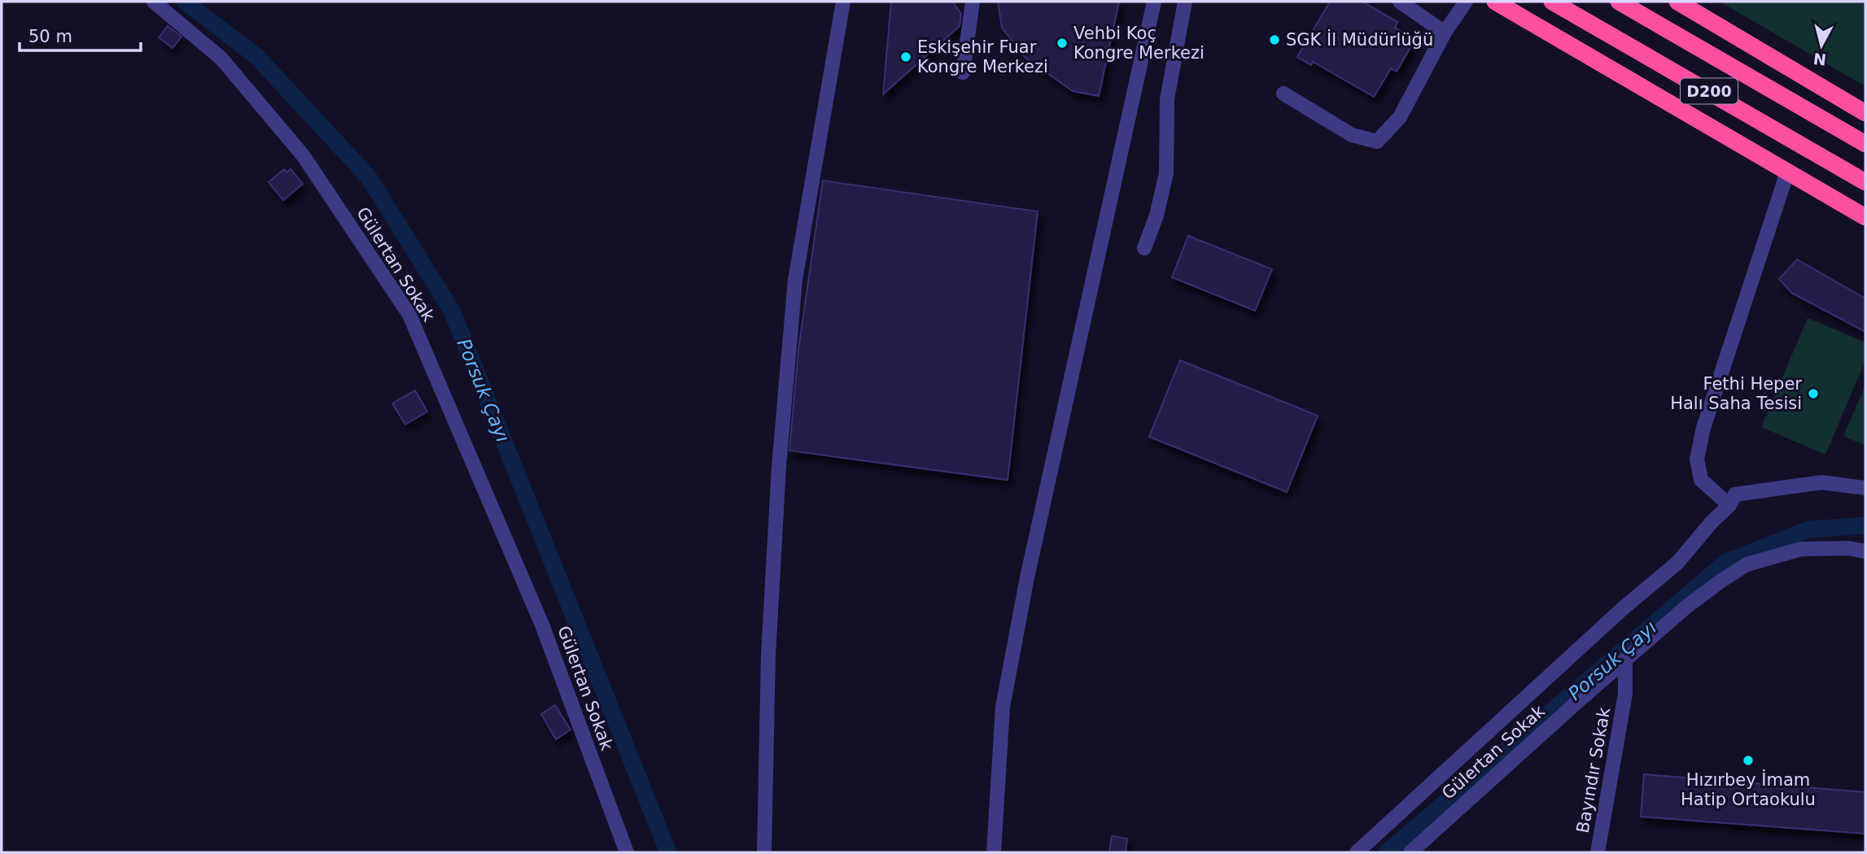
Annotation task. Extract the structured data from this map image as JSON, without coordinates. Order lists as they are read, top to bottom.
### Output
{
  "streets": {
    "highway": ["D200"],
    "street": ["Gülertan Sokak", "Bayındır Sokak"]
  },
  "crossings": [
    ["Gülertan Sokak", "Bayındır Sokak"]
  ],
  "water": ["Porsuk Çayı"],
  "places": [
    "SGK İl Müdürlüğü",
    "Vehbi Koç Kongre Merkezi",
    "Eskişehir Fuar Kongre Merkezi",
    "Fethi Heper Halı Saha Tesisi",
    "Hızırbey İmam Hatip Ortaokulu"
  ],
  "scale_bar": "50 m",
  "north": "bottom"
}
